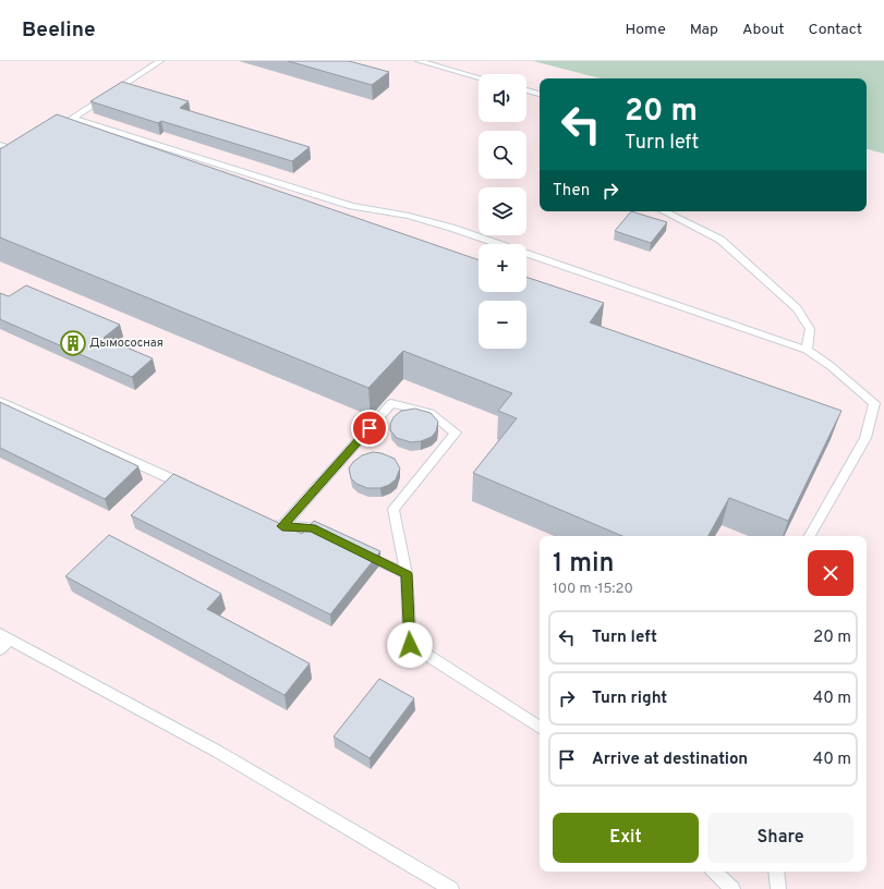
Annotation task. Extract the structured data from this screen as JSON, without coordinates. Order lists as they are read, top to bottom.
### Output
{
  "places": {
    "building": ["Дымососная"]
  },
  "page": {
    "header": "Beeline",
    "nav": [
      "Home",
      "Map",
      "About",
      "Contact"
    ],
    "map_buttons": ["+", "−"],
    "turn": ["20 m", "Turn left"],
    "then": "Then",
    "heading": ["1 min", "100 m · 15:20"],
    "list": [
      {
        "name": "Turn left",
        "value": "20 m"
      },
      {
        "name": "Turn right",
        "value": "40 m"
      },
      {
        "name": "Arrive at destination",
        "value": "40 m"
      }
    ],
    "buttons": ["Exit", "Share"]
  }
}
